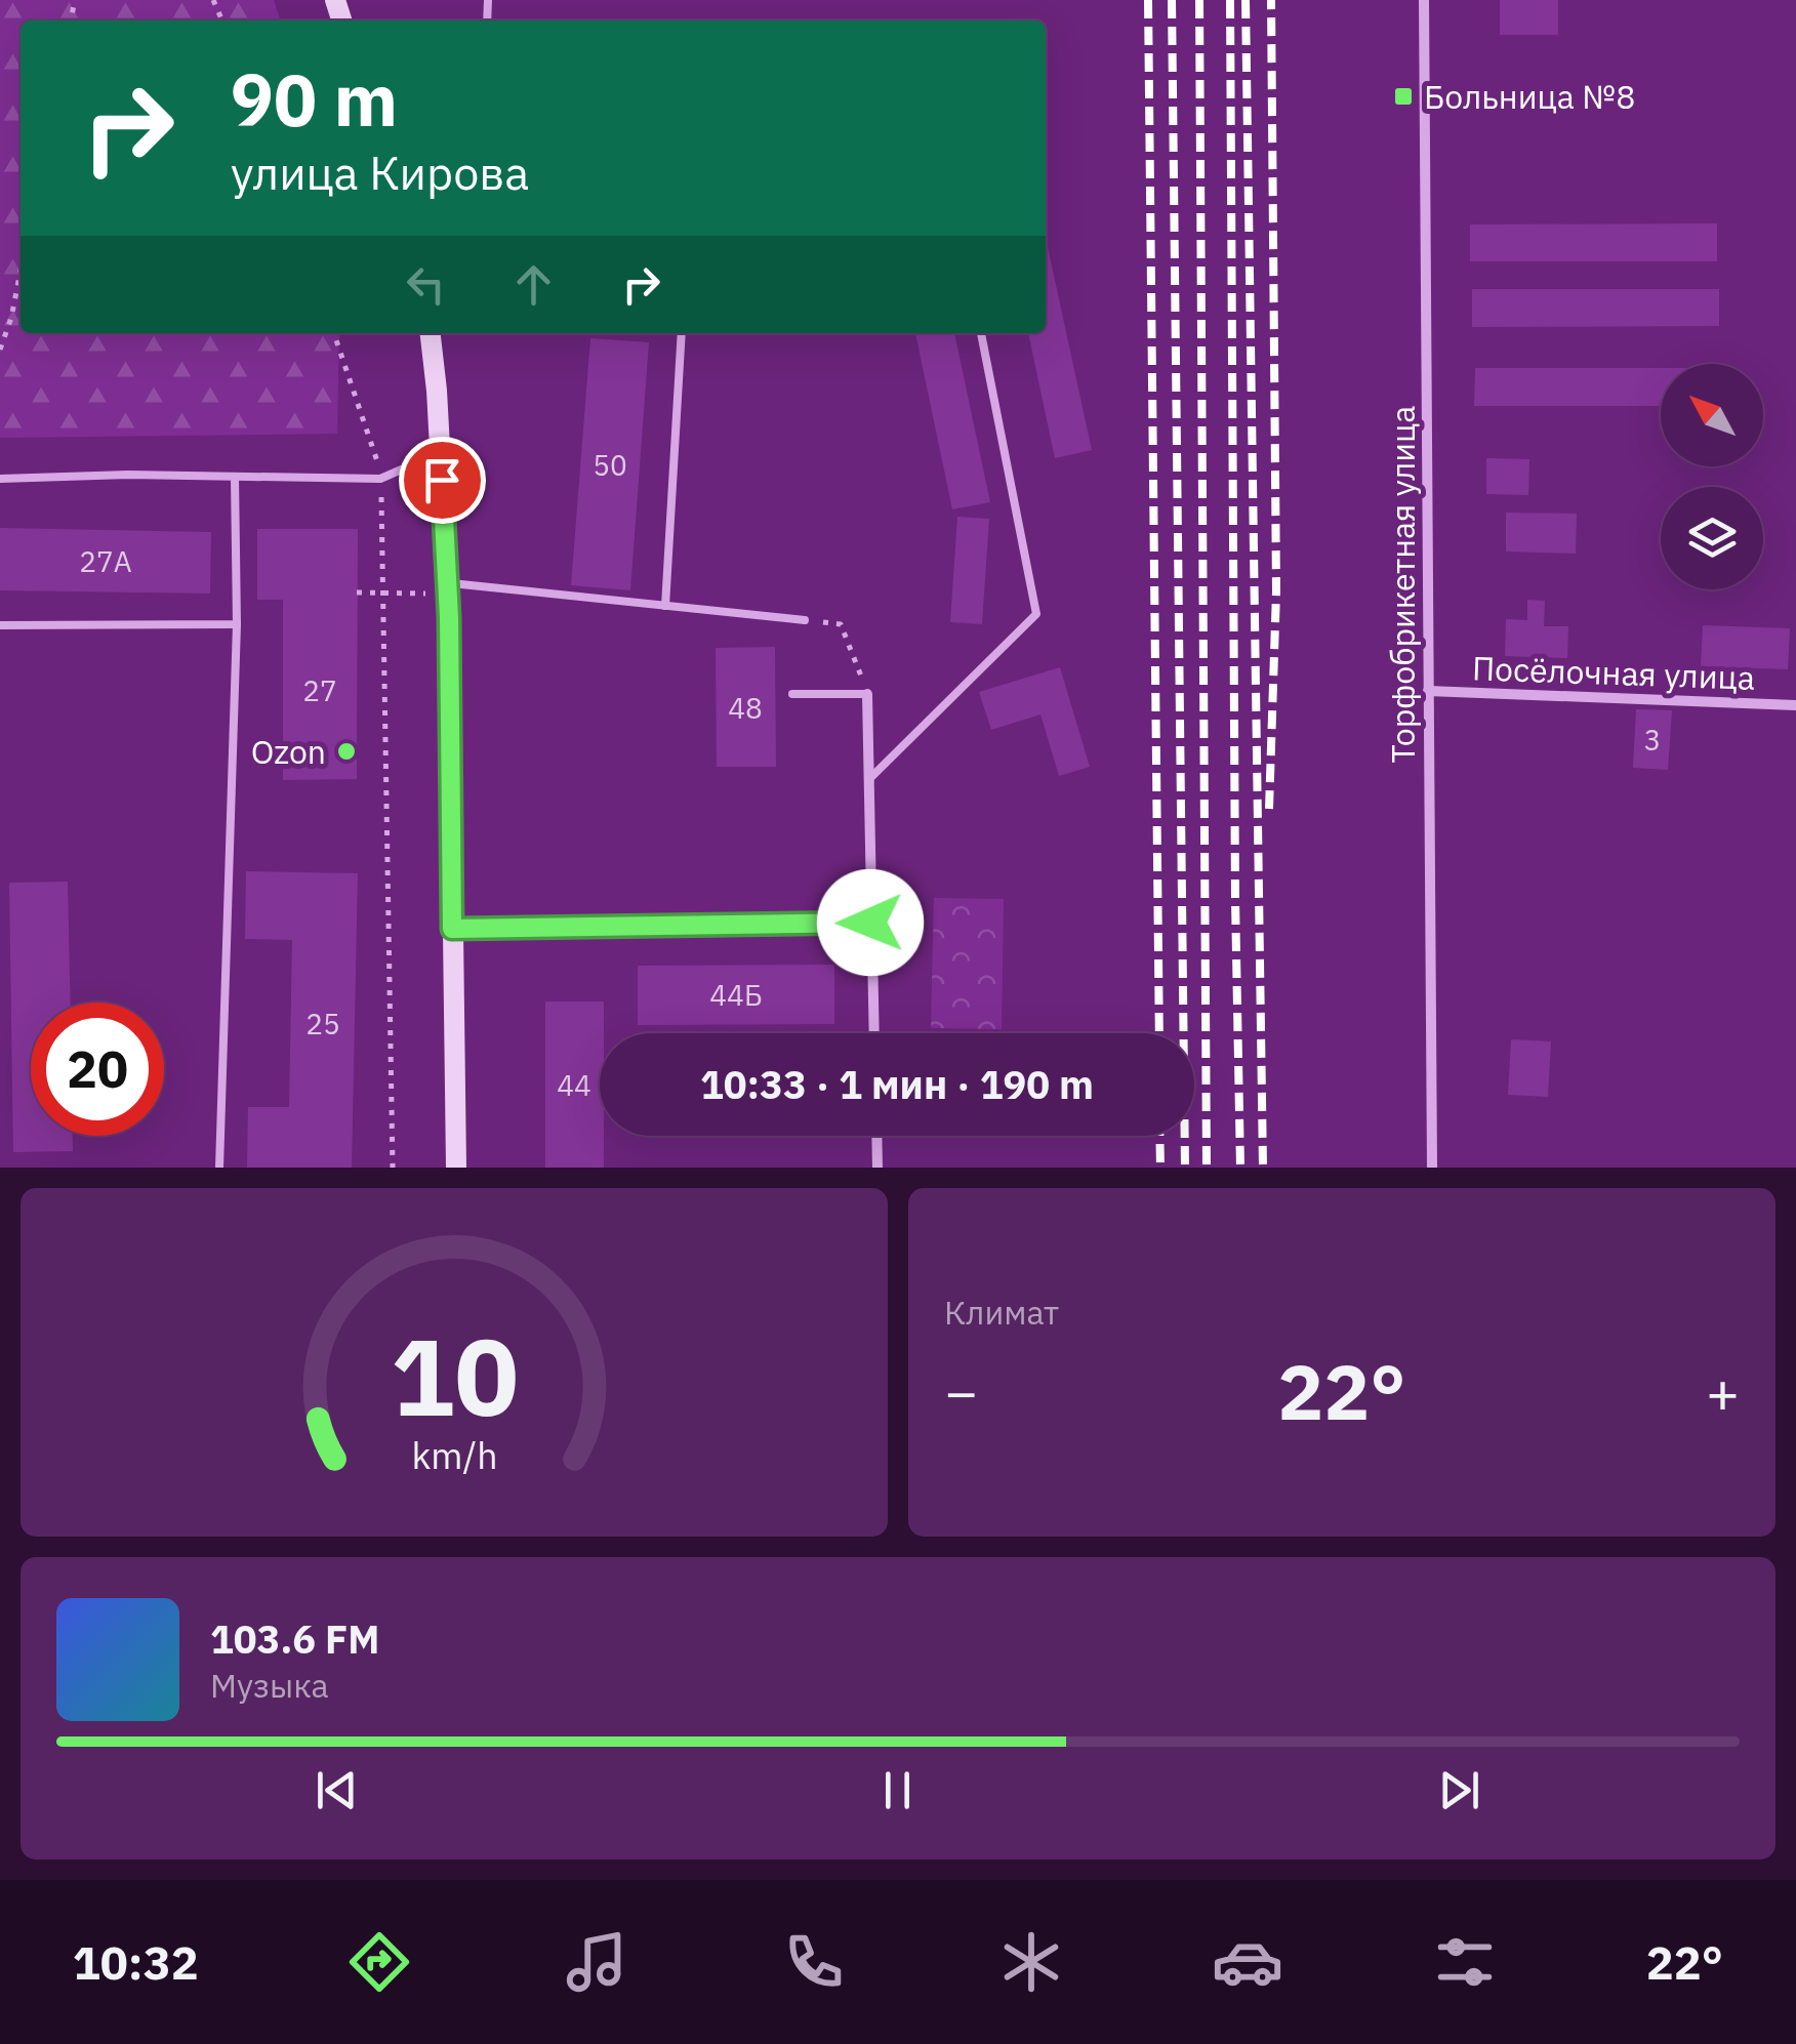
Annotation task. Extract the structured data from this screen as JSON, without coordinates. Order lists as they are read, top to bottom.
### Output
{
  "streets": {
    "street": ["Торфобрикетная улица", "Посёлочная улица"]
  },
  "crossings": [
    ["Торфобрикетная улица", "Посёлочная улица"]
  ],
  "places": {
    "transit": ["Больница №8"],
    "other": ["Ozon"]
  },
  "house_numbers": [
    "50",
    "27А",
    "27",
    "48",
    "3",
    "44Б",
    "25",
    "44"
  ],
  "north": "top left",
  "page": {
    "turn": ["90 m", "улица Кирова"],
    "limit": "20",
    "trip": "10:33 · 1 мин · 190 m",
    "tile": "Климат",
    "heat": ["−", "22°", "+"],
    "song": ["103.6 FM", "Музыка"],
    "tabs": ["10:32", "22°"],
    "gauge": ["10", "km/h"]
  }
}
